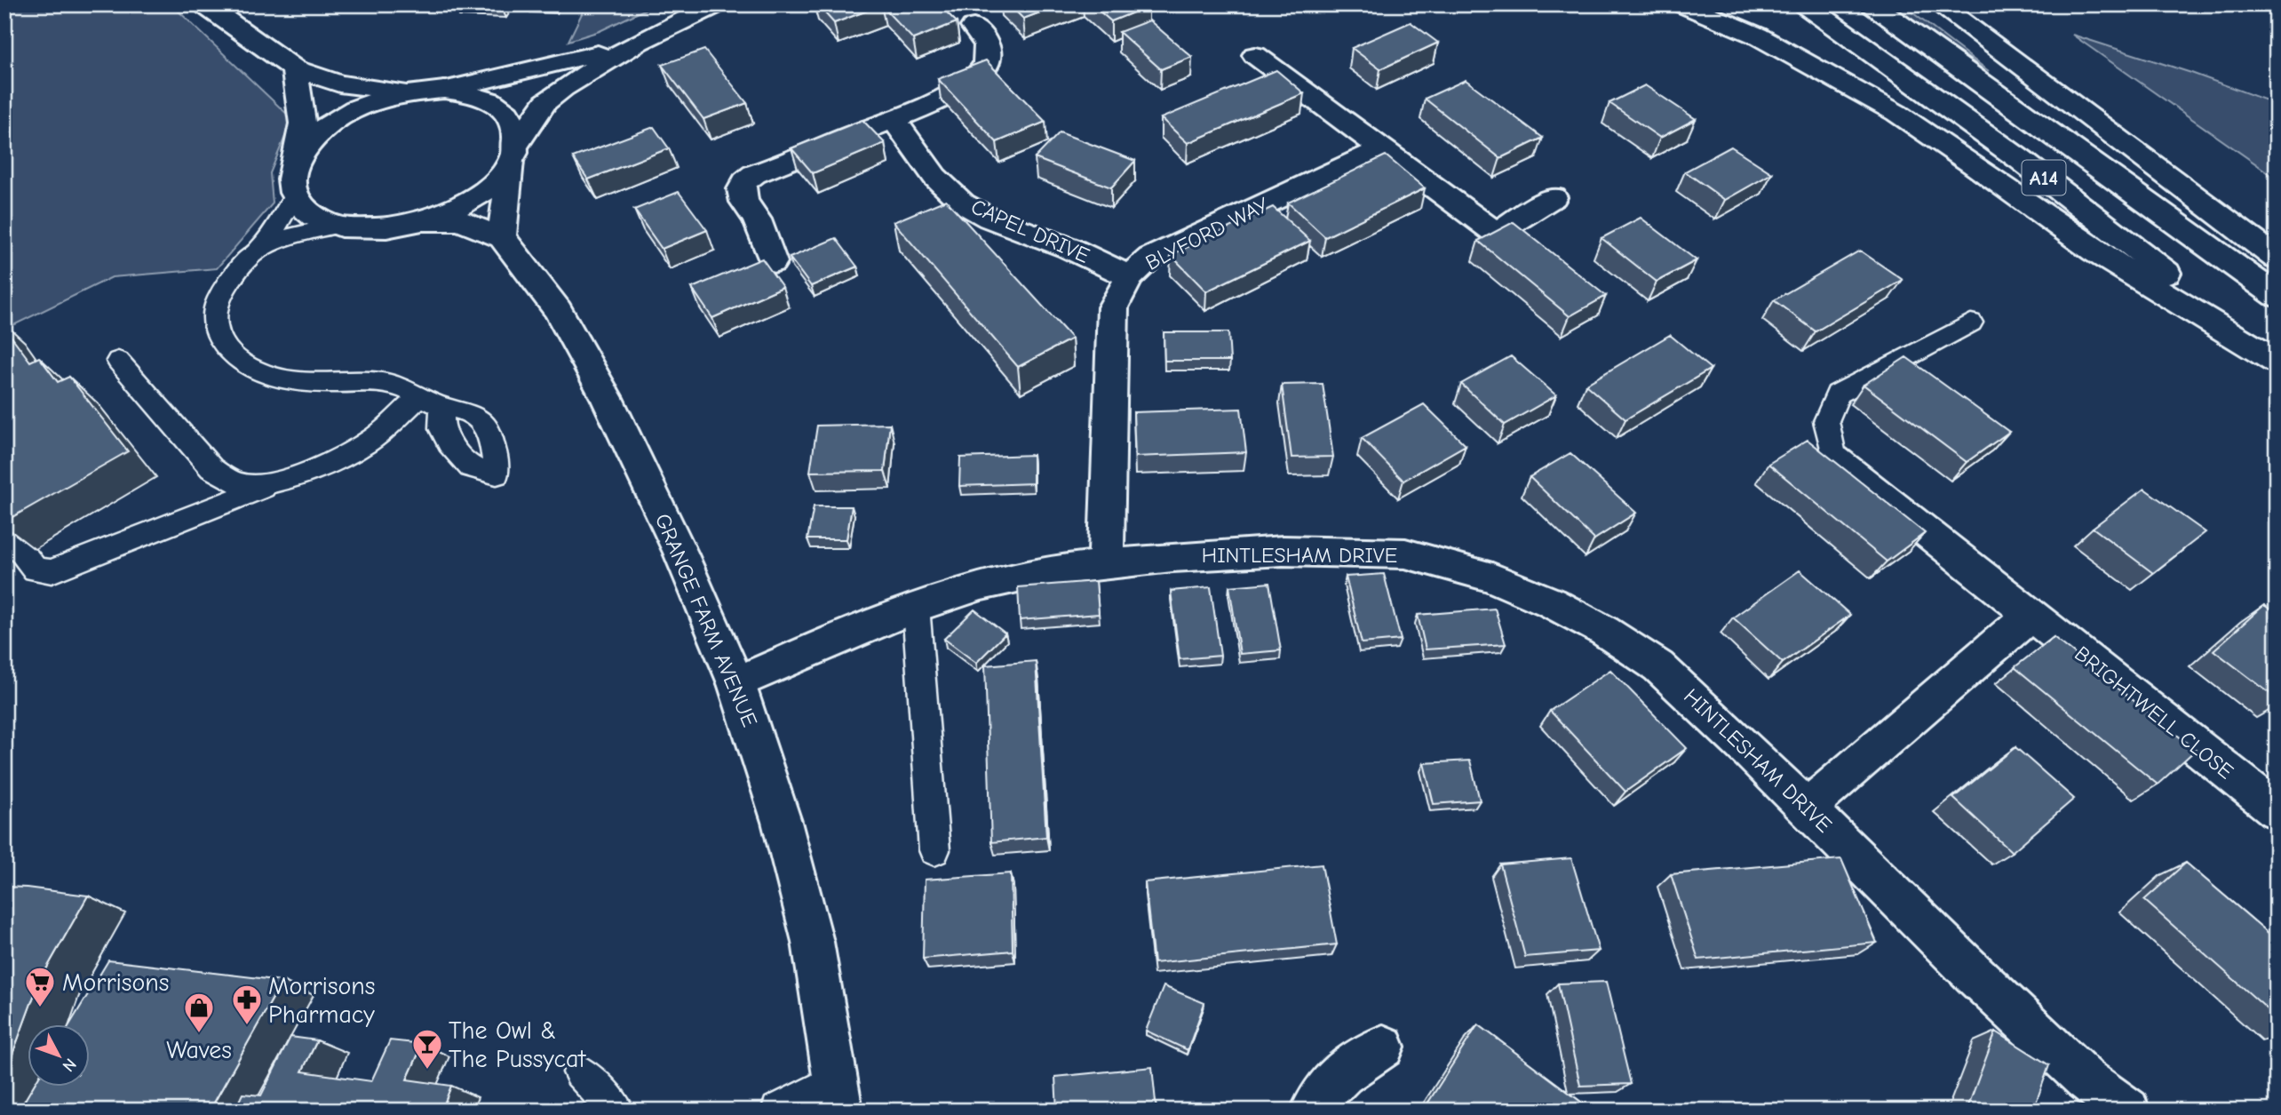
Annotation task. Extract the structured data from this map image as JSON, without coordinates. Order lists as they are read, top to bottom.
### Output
{
  "streets": {
    "main road": [
      "A14",
      "CAPEL DRIVE",
      "BLYFORD WAY",
      "HINTLESHAM DRIVE",
      "GRANGE FARM AVENUE",
      "BRIGHTWELL CLOSE"
    ]
  },
  "crossings": [
    ["CAPEL DRIVE", "BLYFORD WAY"],
    ["BLYFORD WAY", "HINTLESHAM DRIVE"],
    ["HINTLESHAM DRIVE", "GRANGE FARM AVENUE"]
  ],
  "places": {
    "supermarket": ["Morrisons"],
    "pharmacy": ["Morrisons Pharmacy"],
    "shop": ["Waves"],
    "bar": ["The Owl & The Pussycat"]
  },
  "north": "bottom right"
}
